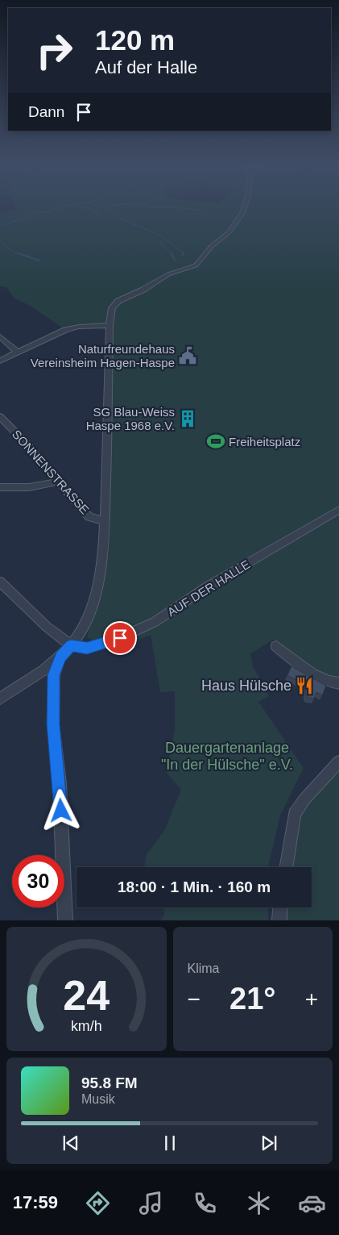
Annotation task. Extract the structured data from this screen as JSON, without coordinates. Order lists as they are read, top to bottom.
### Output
{
  "streets": {
    "street": ["SONNENSTRASSE", "AUF DER HALLE"]
  },
  "parks": ["Dauergartenanlage \"In der Hülsche\" e.V."],
  "places": {
    "public building": ["Naturfreundehaus Vereinsheim Hagen-Haspe"],
    "building": ["SG Blau-Weiss Haspe 1968 e.V."],
    "sports": ["Freiheitsplatz"],
    "restaurant": ["Haus Hülsche"]
  },
  "page": {
    "turn": ["120 m", "Auf der Halle"],
    "then": "Dann",
    "limit": "30",
    "trip": "18:00 · 1 Min. · 160 m",
    "tile": "Klima",
    "heat": ["−", "21°", "+"],
    "song": ["95.8 FM", "Musik"],
    "tabs": "17:59",
    "gauge": ["24", "km/h"]
  }
}
